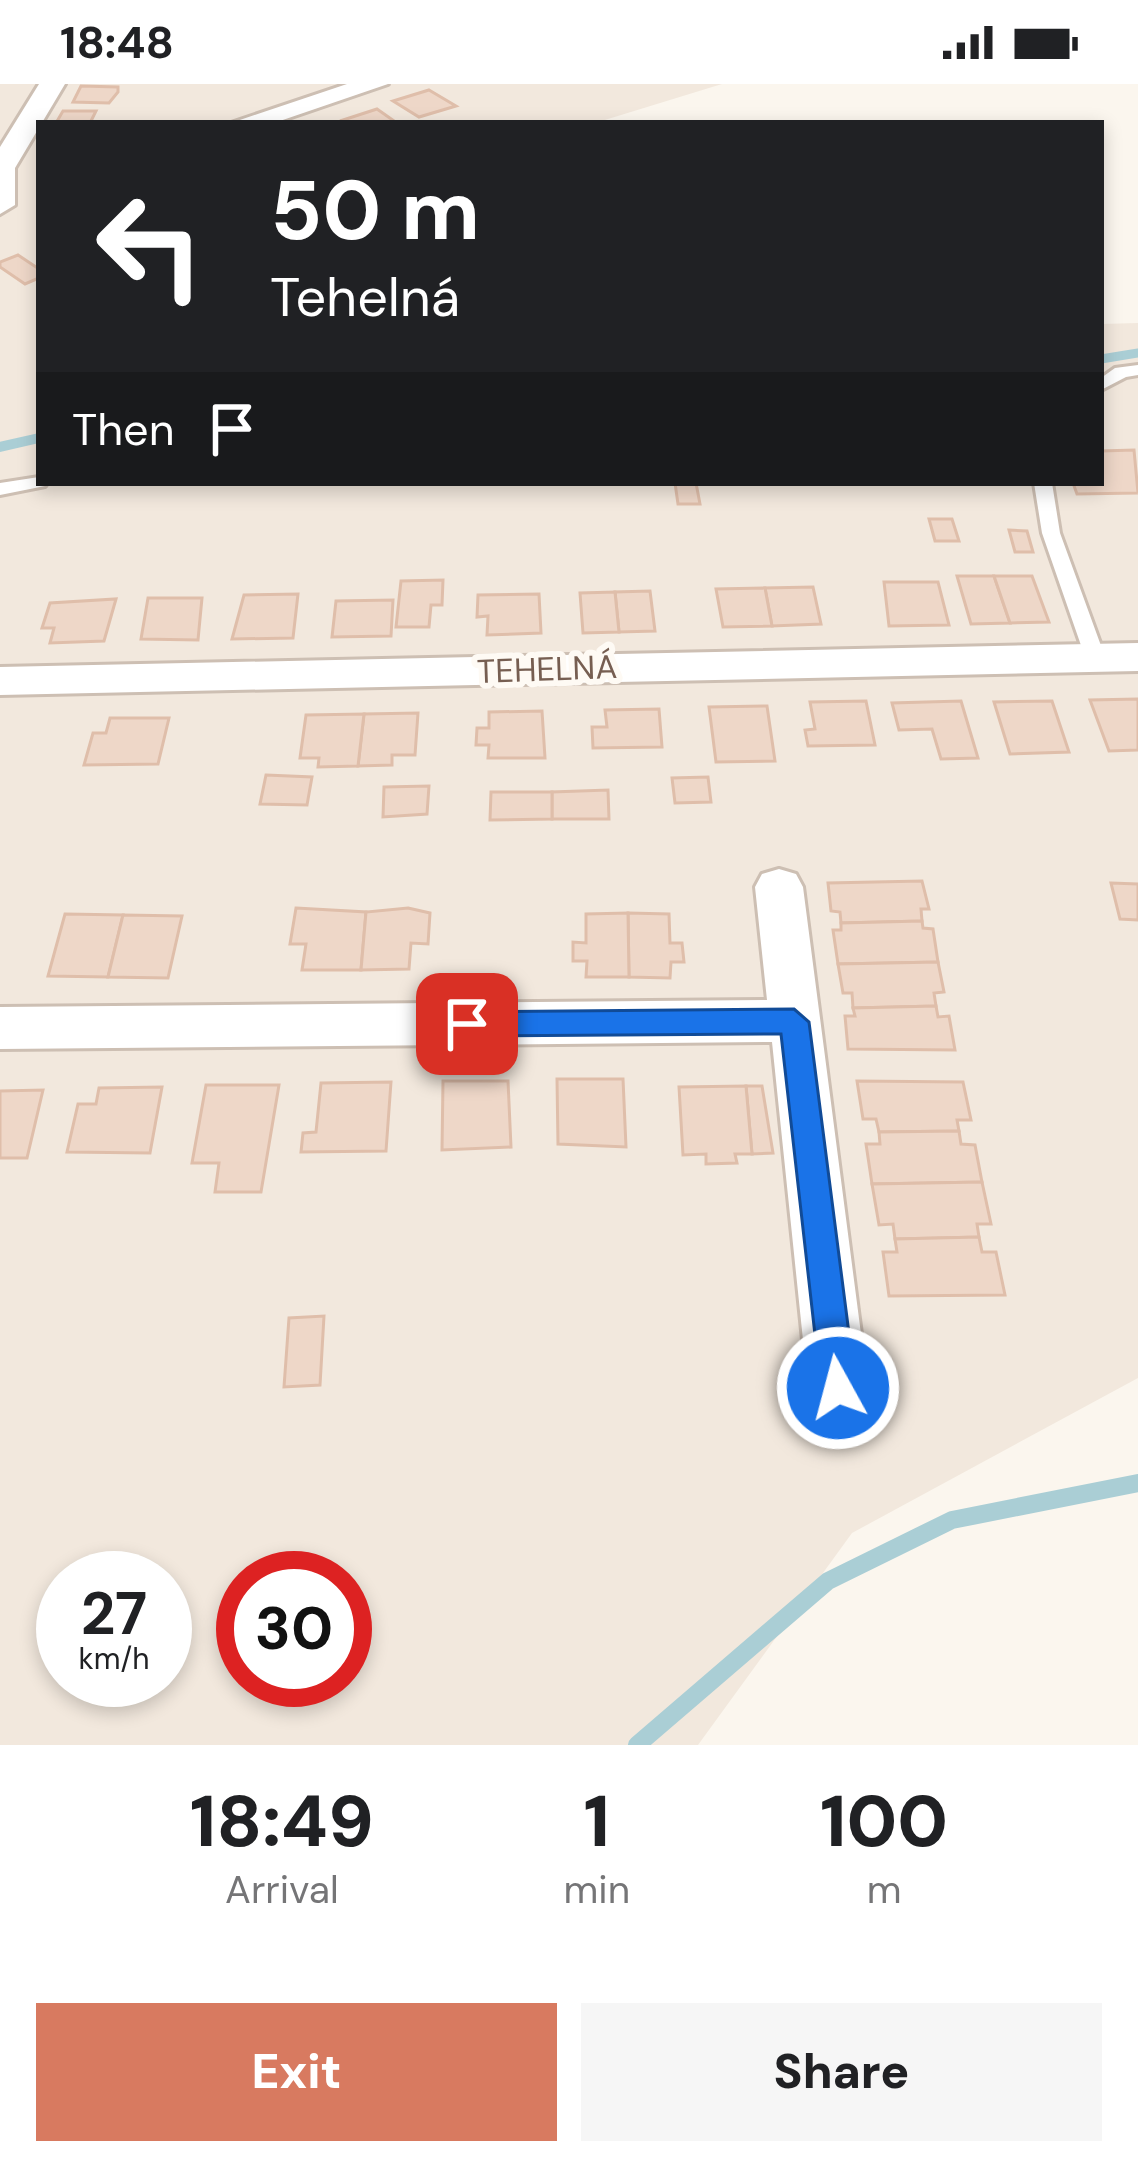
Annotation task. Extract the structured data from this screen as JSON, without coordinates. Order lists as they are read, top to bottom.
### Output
{
  "streets": {
    "street": ["TEHELNÁ"]
  },
  "page": {
    "status": "18:48",
    "turn": ["50 m", "Tehelná"],
    "then": "Then",
    "speed": "27 km/h",
    "limit": "30",
    "eta": [
      "18:49",
      "Arrival",
      "1",
      "min",
      "100",
      "m"
    ],
    "buttons": ["Exit", "Share"]
  }
}
